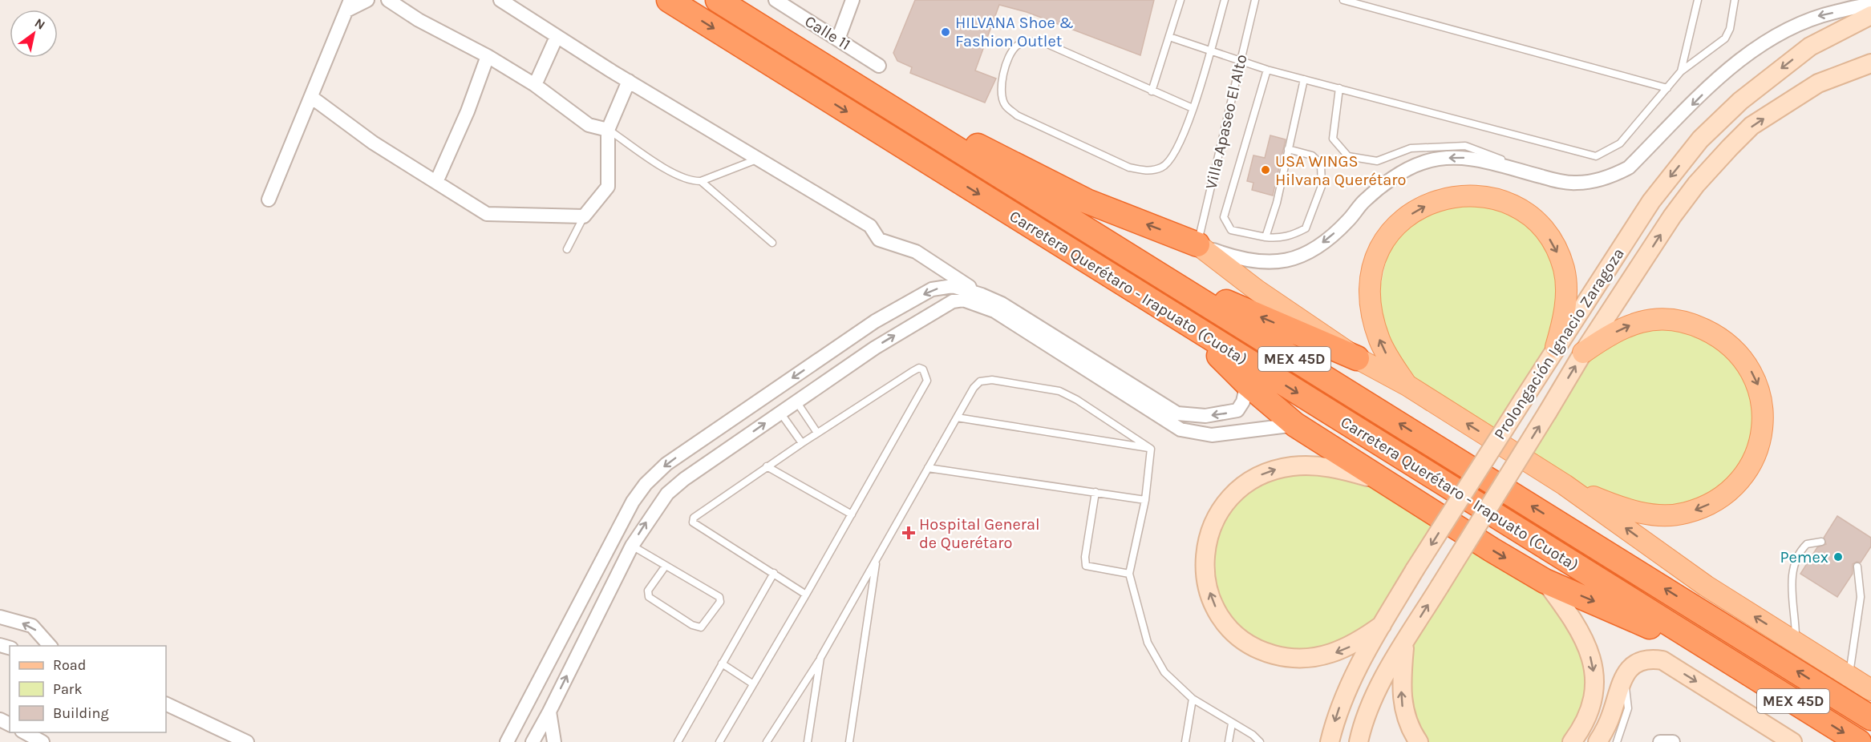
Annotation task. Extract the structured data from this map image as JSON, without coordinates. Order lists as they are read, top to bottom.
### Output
{
  "streets": {
    "highway": ["Carretera Querétaro - Irapuato (Cuota)", "MEX 45D"],
    "main road": ["Prolongación Ignacio Zaragoza"],
    "street": ["Calle 11"],
    "lane": ["Villa Apaseo El Alto"]
  },
  "places": {
    "other": ["HILVANA Shoe & Fashion Outlet", "USA WINGS Hilvana Querétaro", "Pemex"],
    "health": ["Hospital General de Querétaro"]
  },
  "legend": ["Road", "Park", "Building"],
  "north": "top right"
}
